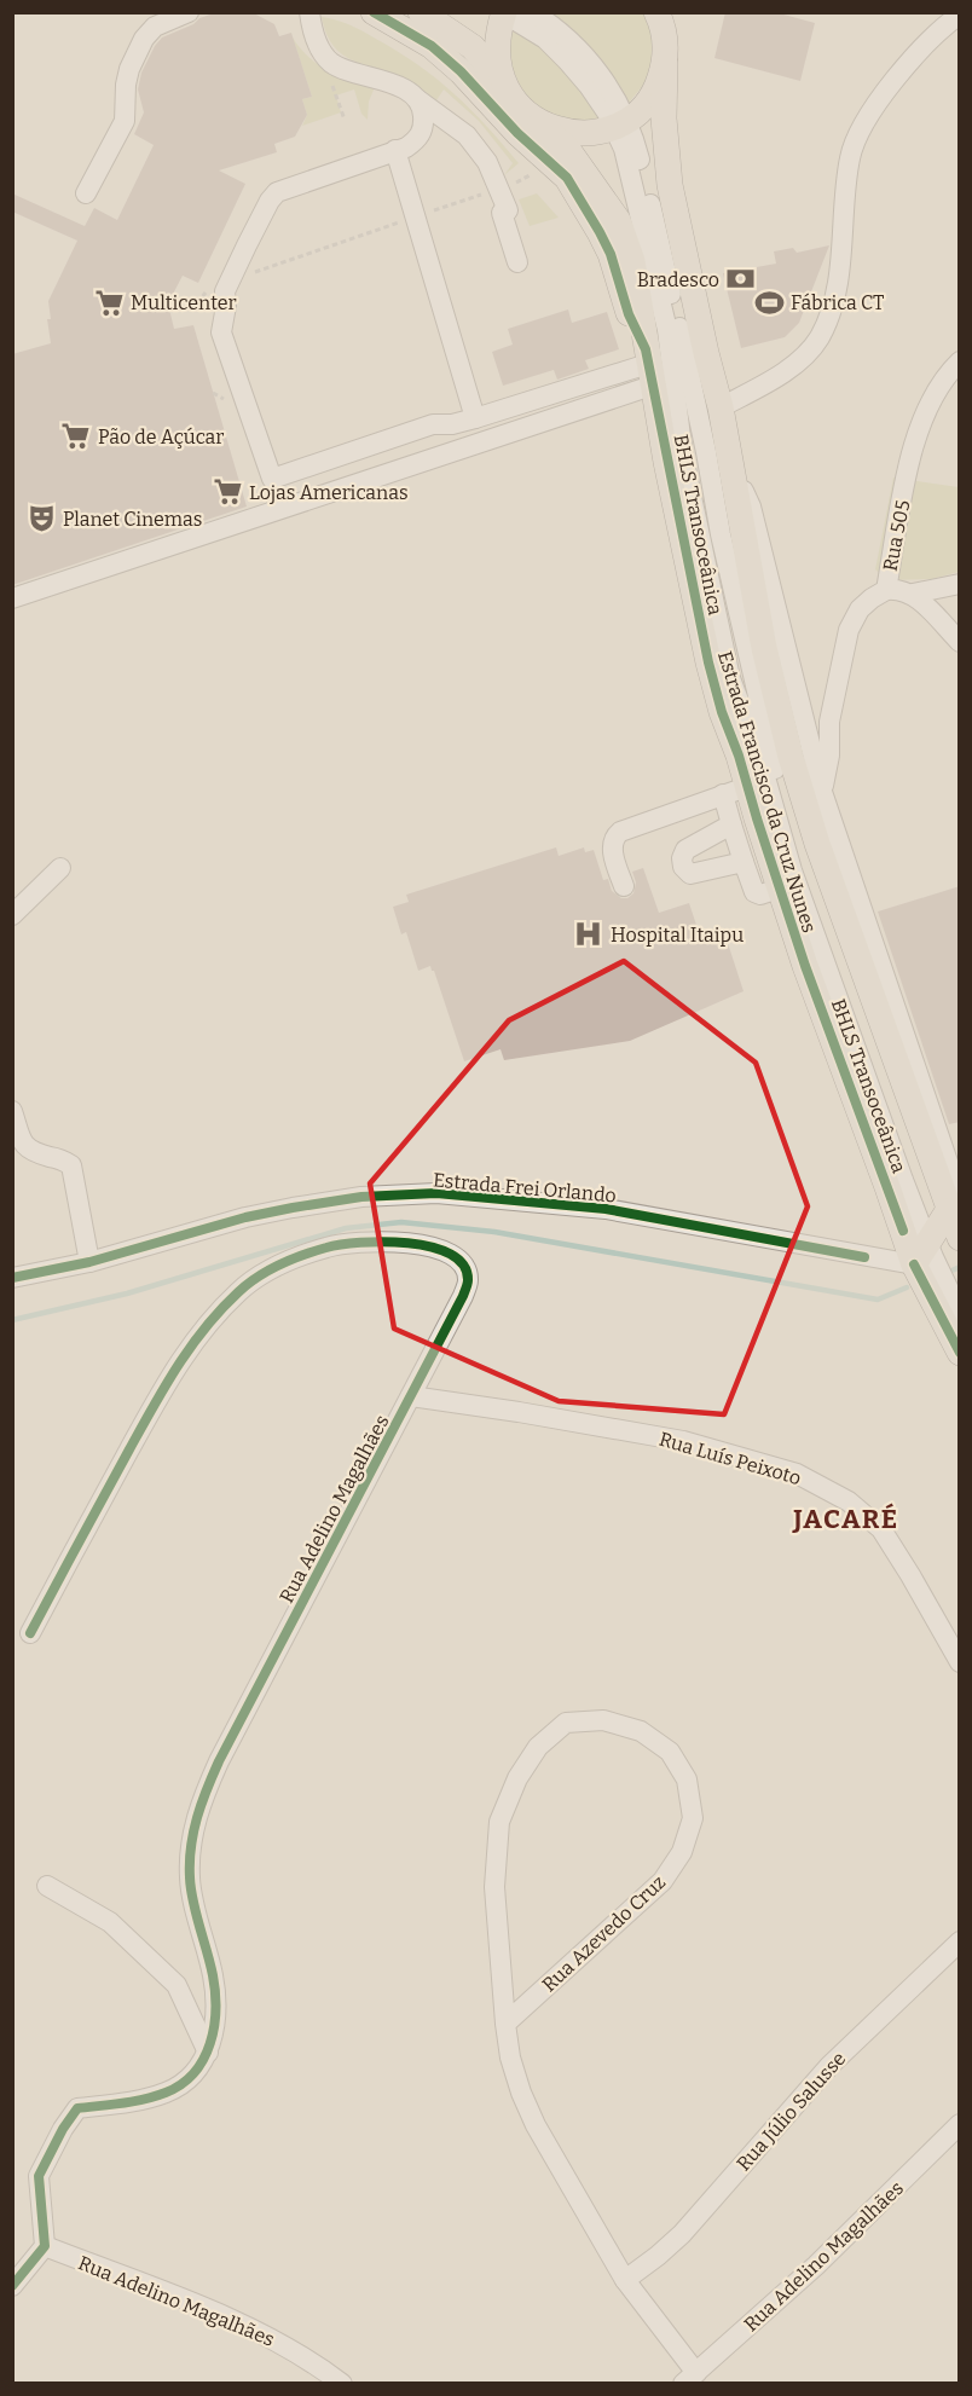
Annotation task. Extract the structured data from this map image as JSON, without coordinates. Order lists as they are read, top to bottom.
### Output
{
  "streets": {
    "main road": ["Estrada Francisco da Cruz Nunes"],
    "street": [
      "BHLS Transoceânica",
      "Rua 505",
      "Estrada Frei Orlando",
      "Rua Luís Peixoto",
      "Rua Adelino Magalhães",
      "Rua Azevedo Cruz",
      "Rua Júlio Salusse"
    ]
  },
  "crossings": [
    ["BHLS Transoceânica", "Estrada Francisco da Cruz Nunes"],
    ["Estrada Francisco da Cruz Nunes", "Estrada Frei Orlando"],
    ["Rua Luís Peixoto", "Rua Adelino Magalhães"],
    ["Rua Adelino Magalhães", "Rua Azevedo Cruz"],
    ["Rua Azevedo Cruz", "Rua Júlio Salusse"]
  ],
  "districts": ["JACARÉ"],
  "places": {
    "bank": ["Bradesco"],
    "supermarket": ["Multicenter", "Pão de Açúcar", "Lojas Americanas"],
    "sports": ["Fábrica CT"],
    "theatre": ["Planet Cinemas"],
    "hospital": ["Hospital Itaipu"]
  }
}
